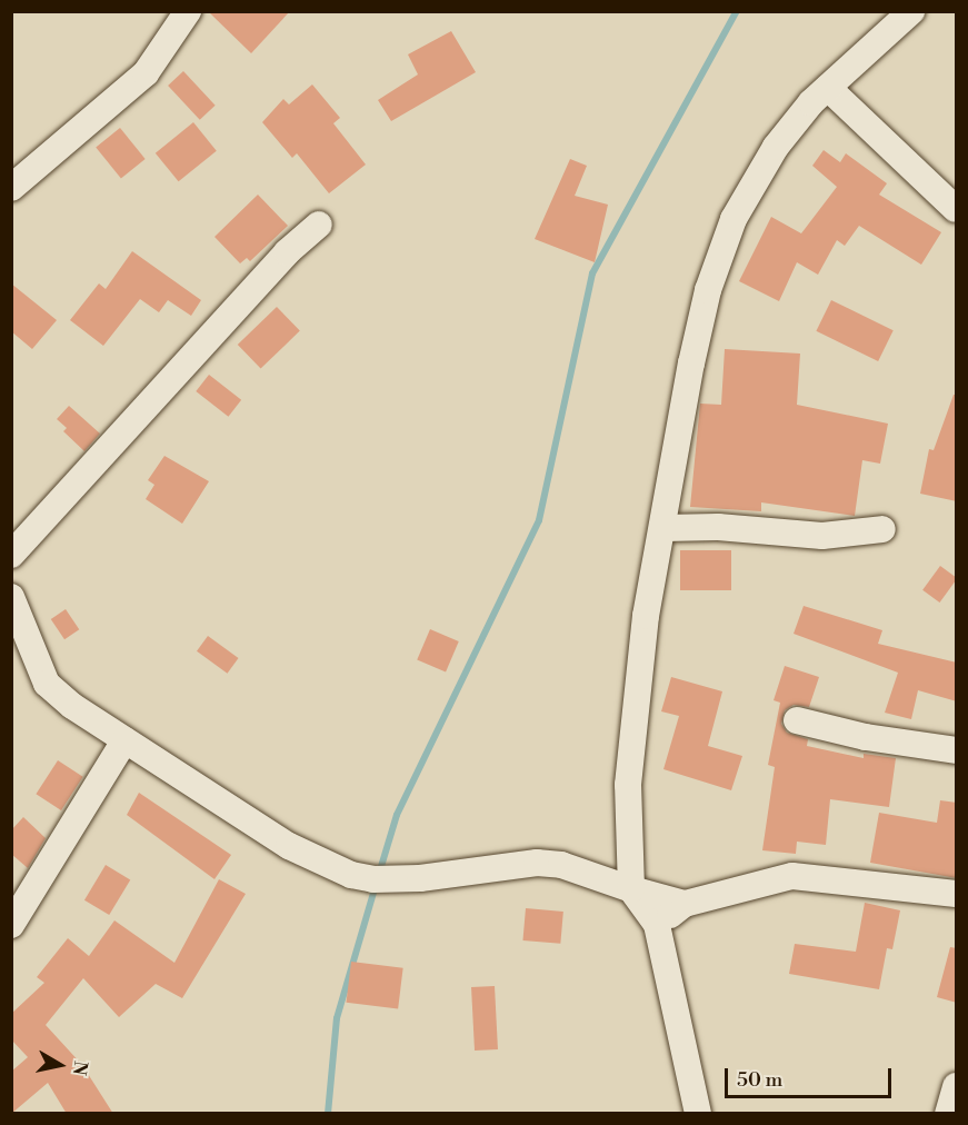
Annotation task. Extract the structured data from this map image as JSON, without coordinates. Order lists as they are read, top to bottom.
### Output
{
  "scale_bar": "50 m",
  "north": "right"
}
